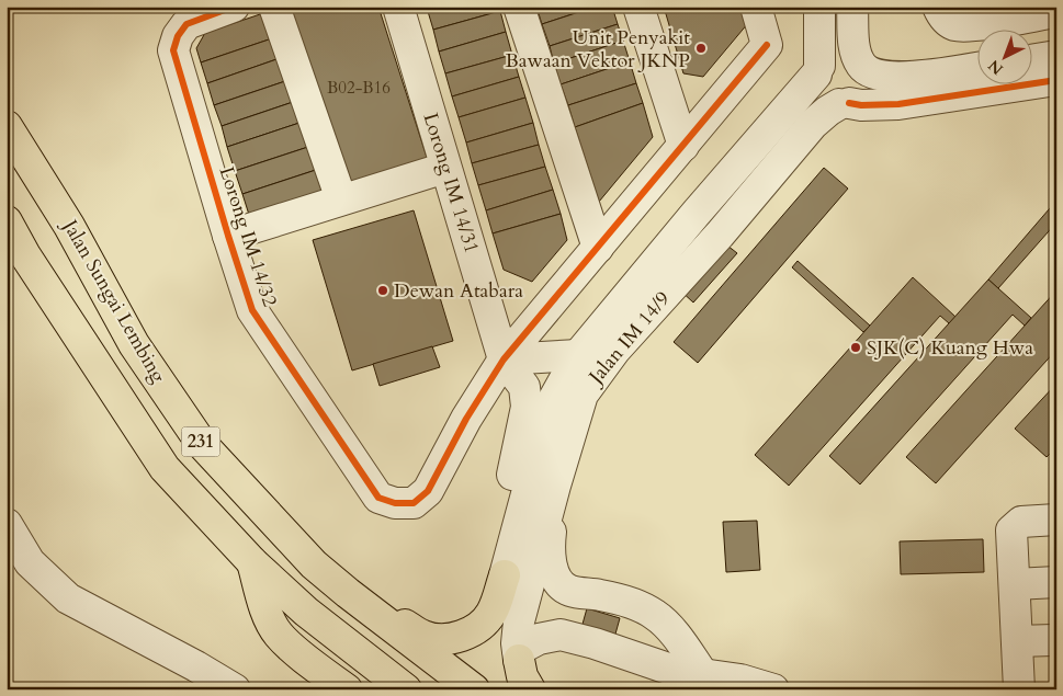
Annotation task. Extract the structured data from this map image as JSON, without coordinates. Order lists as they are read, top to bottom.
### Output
{
  "streets": {
    "main road": ["Jalan Sungai Lembing", "231"],
    "street": ["Lorong IM 14/31", "Lorong IM 14/32", "Jalan IM 14/9"]
  },
  "crossings": [
    ["Lorong IM 14/31", "Lorong IM 14/32"]
  ],
  "places": ["Unit Penyakit Bawaan Vektor JKNP", "Dewan Atabara", "SJK(C) Kuang Hwa"],
  "house_numbers": ["B02-B16"],
  "north": "bottom left"
}
